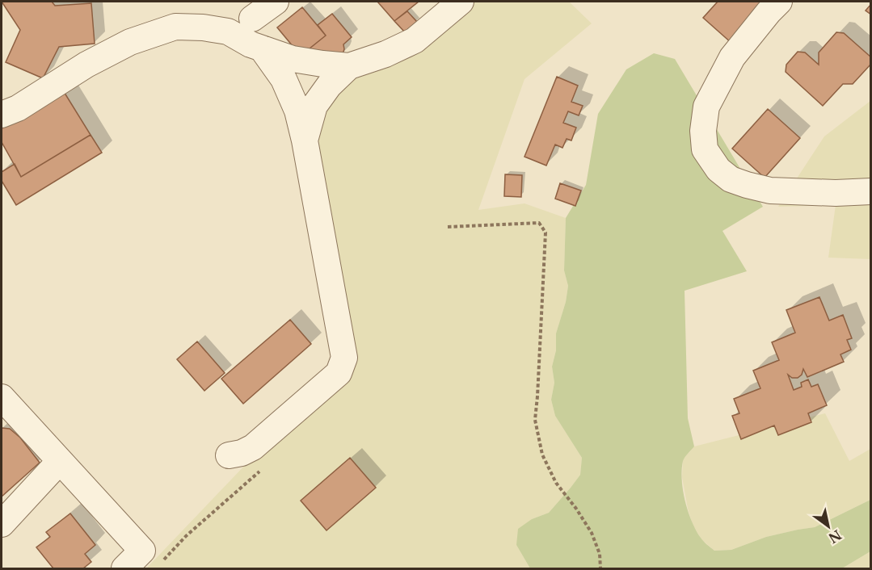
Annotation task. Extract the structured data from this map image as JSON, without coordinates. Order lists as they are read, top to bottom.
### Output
{
  "north": "bottom right"
}
